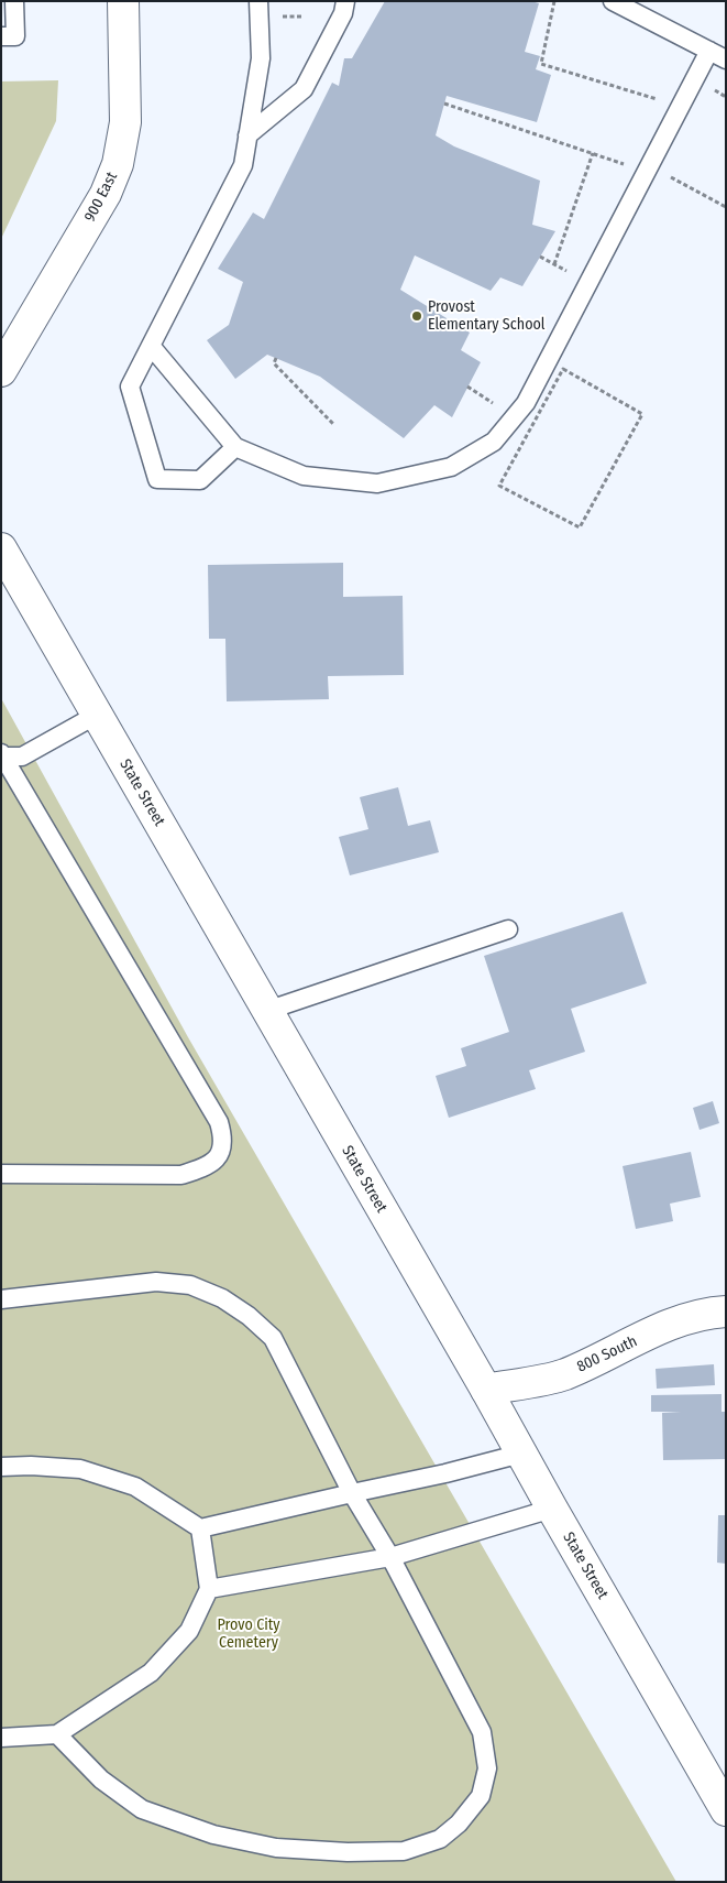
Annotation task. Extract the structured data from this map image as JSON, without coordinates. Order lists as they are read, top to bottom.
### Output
{
  "streets": {
    "main road": ["900 East", "State Street", "800 South"]
  },
  "crossings": [
    ["State Street", "800 South"]
  ],
  "parks": ["Provo City Cemetery"],
  "places": ["Provost Elementary School"]
}
